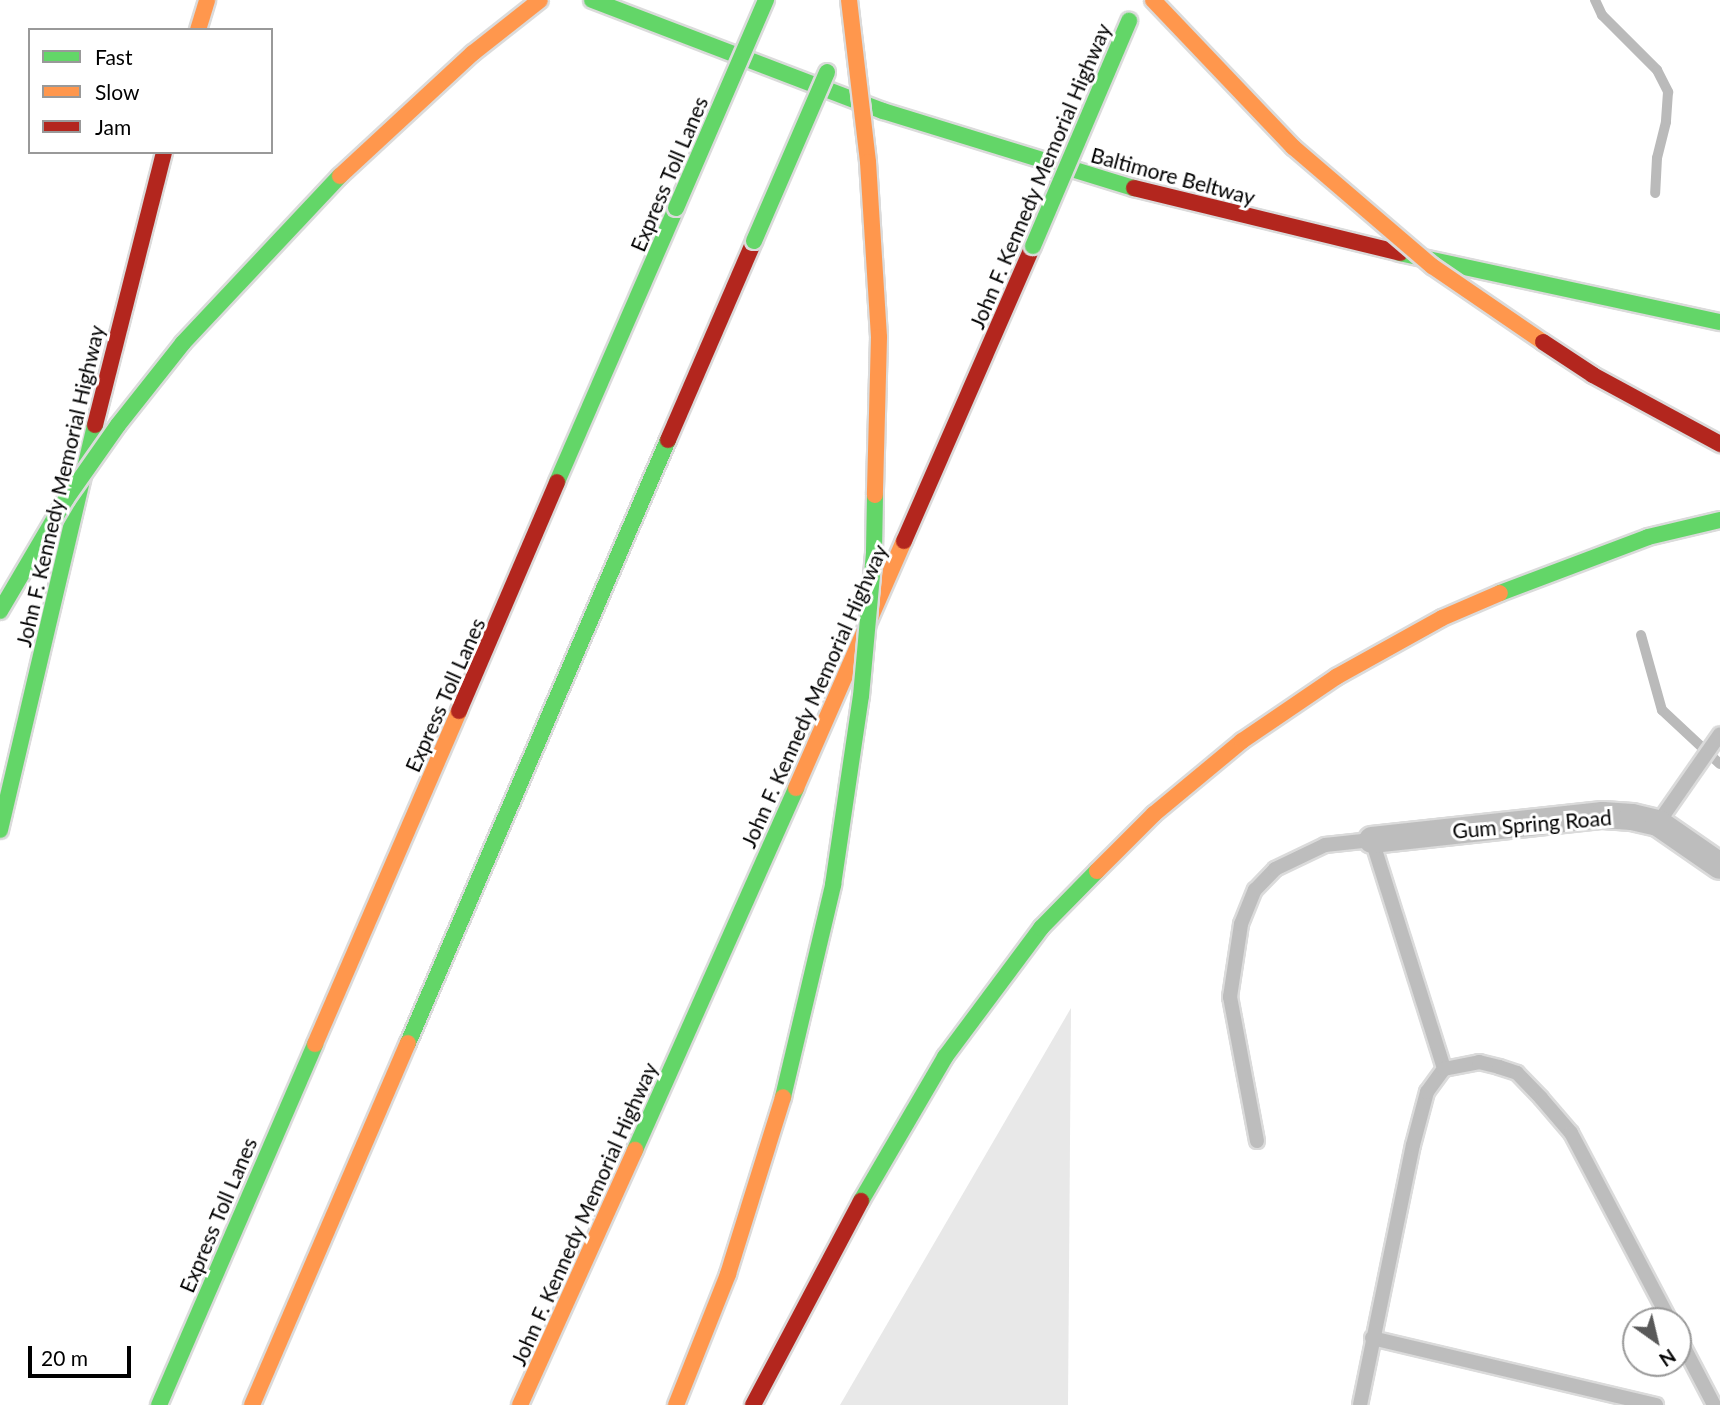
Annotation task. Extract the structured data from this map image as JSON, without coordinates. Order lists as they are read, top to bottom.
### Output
{
  "streets": {
    "highway": ["Express Toll Lanes", "John F. Kennedy Memorial Highway", "Baltimore Beltway"],
    "street": ["Gum Spring Road"]
  },
  "legend": ["Fast", "Slow", "Jam"],
  "scale_bar": "20 m",
  "north": "bottom right"
}
